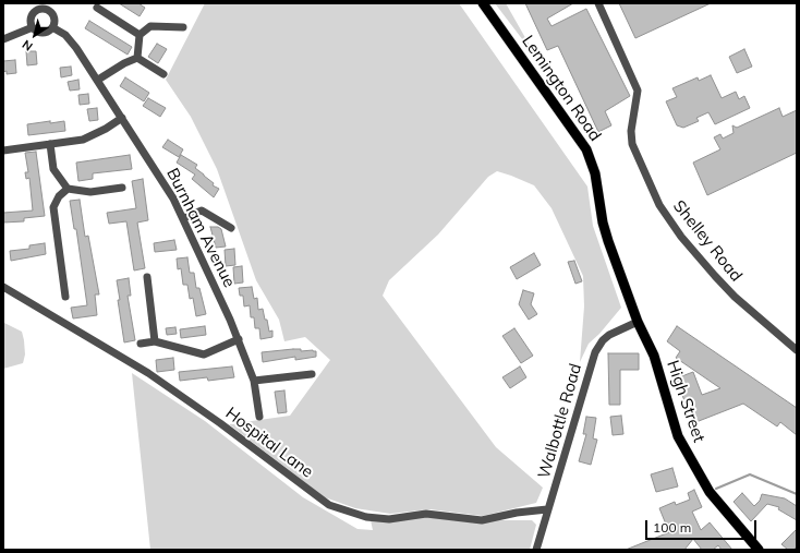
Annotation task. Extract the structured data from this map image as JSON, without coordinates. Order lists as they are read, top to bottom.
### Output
{
  "streets": {
    "main road": ["Lemington Road", "High Street"],
    "street": [
      "Burnham Avenue",
      "Shelley Road",
      "Walbottle Road",
      "Hospital Lane"
    ]
  },
  "crossings": [
    ["Lemington Road", "High Street"],
    ["Lemington Road", "Walbottle Road"],
    ["High Street", "Walbottle Road"],
    ["Walbottle Road", "Hospital Lane"]
  ],
  "scale_bar": "100 m",
  "north": "bottom left"
}
